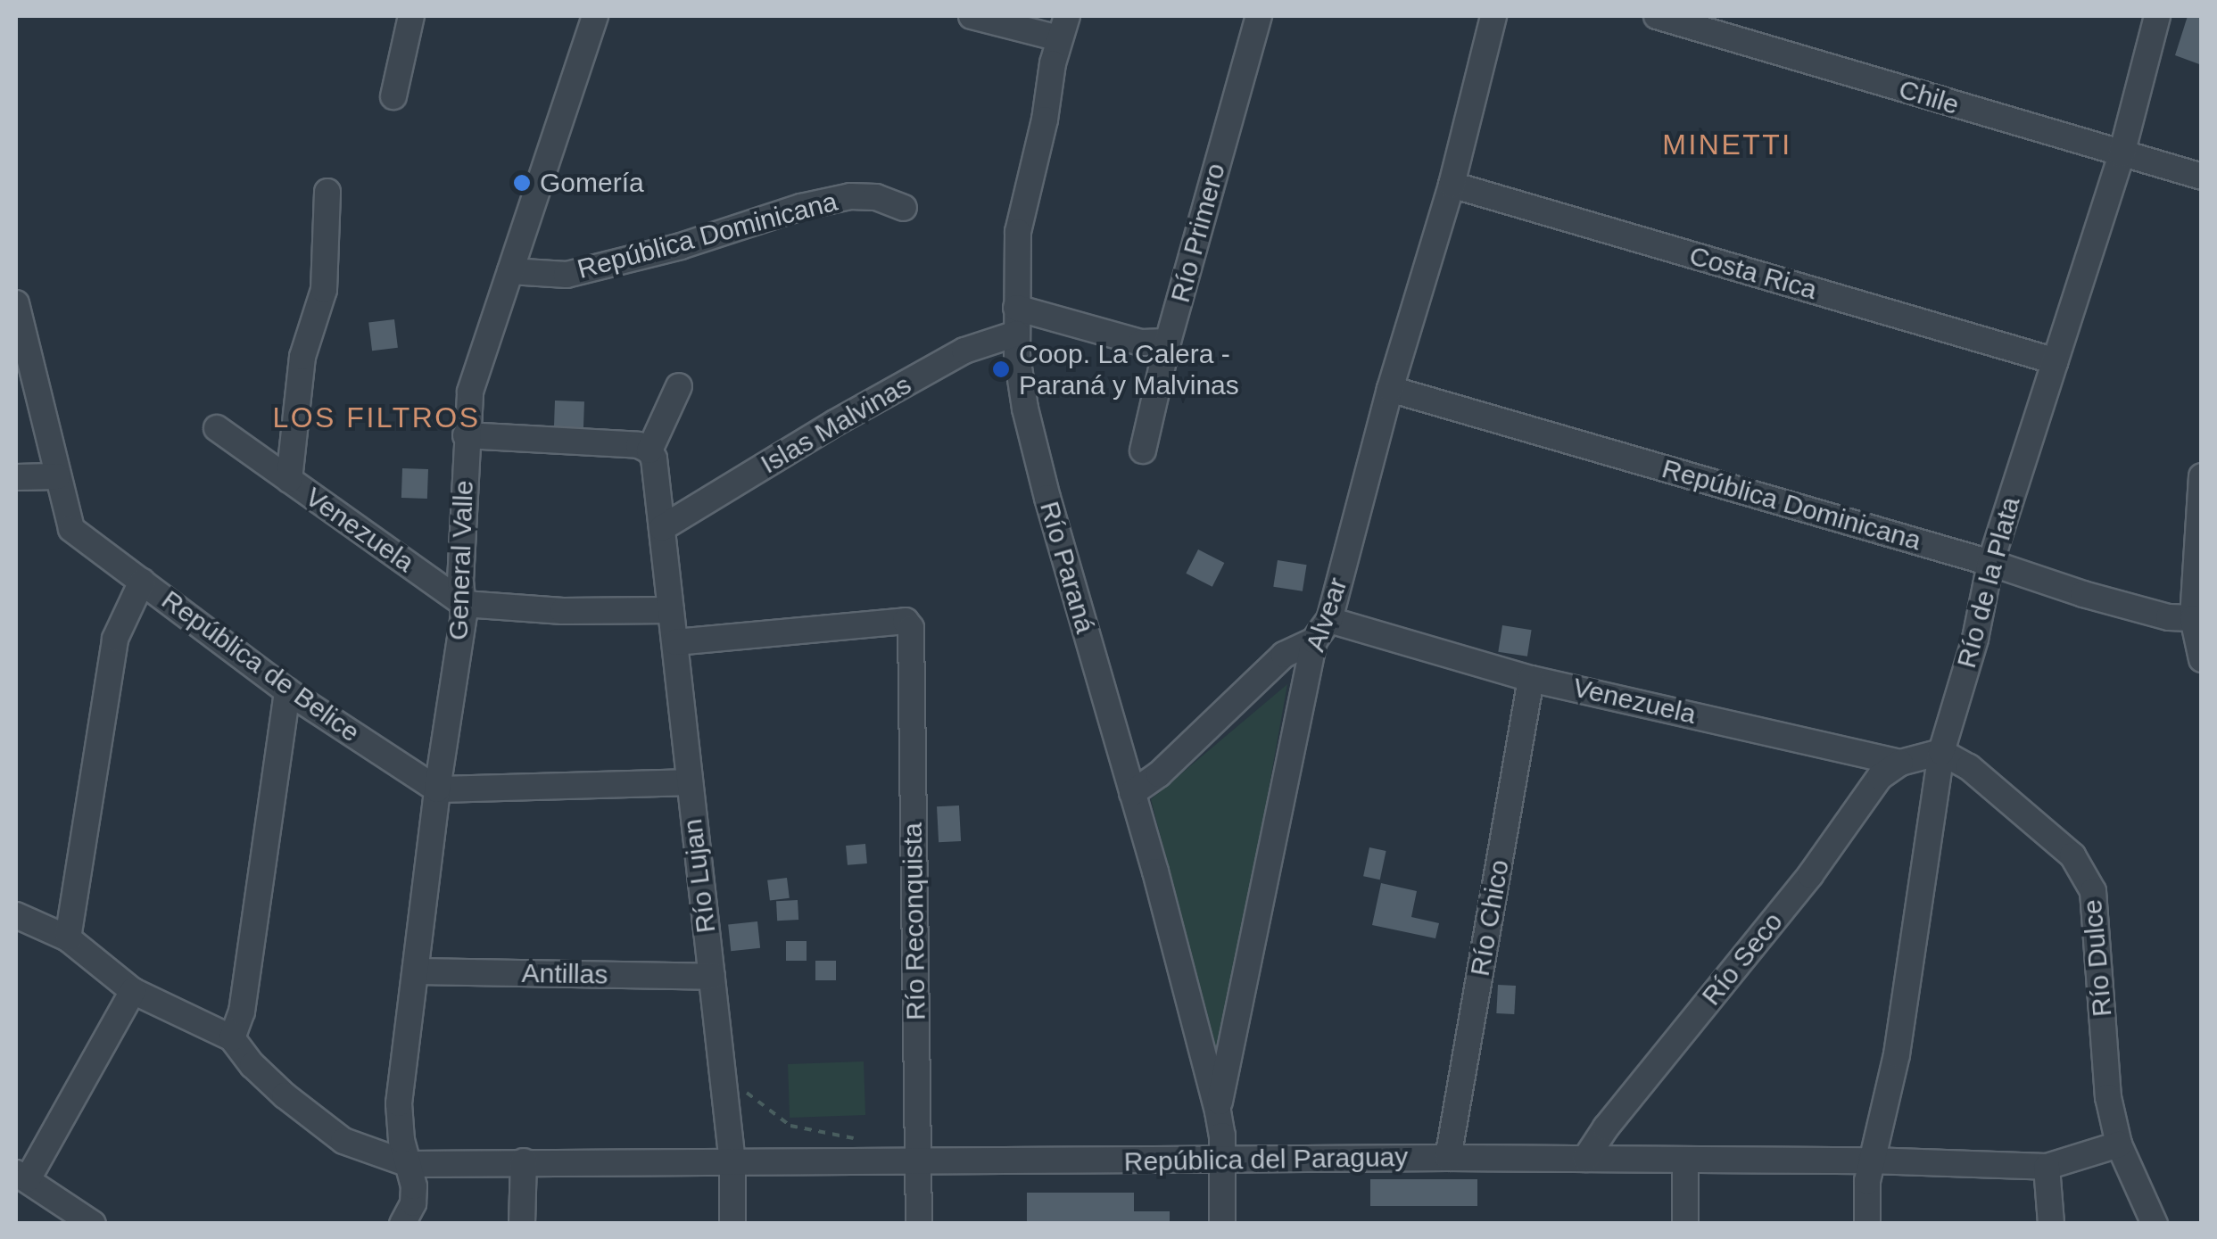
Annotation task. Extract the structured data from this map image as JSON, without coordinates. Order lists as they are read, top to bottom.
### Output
{
  "streets": {
    "street": [
      "Chile",
      "Río Primero",
      "República Dominicana",
      "Costa Rica",
      "Islas Malvinas",
      "Venezuela",
      "General Valle",
      "Río Paraná",
      "Río de la Plata",
      "Alvear",
      "República de Belice",
      "Río Lujan",
      "Río Chico",
      "Río Reconquista",
      "Río Dulce",
      "Río Seco",
      "Antillas",
      "República del Paraguay"
    ]
  },
  "crossings": [
    ["Chile", "Río de la Plata"],
    ["República Dominicana", "General Valle"],
    ["República Dominicana", "Río de la Plata"],
    ["República Dominicana", "Alvear"],
    ["Costa Rica", "Río de la Plata"],
    ["Costa Rica", "Alvear"],
    ["Islas Malvinas", "Río Paraná"],
    ["Islas Malvinas", "Río Lujan"],
    ["Venezuela", "General Valle"],
    ["Venezuela", "Río de la Plata"],
    ["Venezuela", "Alvear"],
    ["Venezuela", "Río Chico"],
    ["Venezuela", "Río Dulce"],
    ["Venezuela", "Río Seco"],
    ["General Valle", "República de Belice"],
    ["General Valle", "Antillas"],
    ["General Valle", "República del Paraguay"],
    ["Río Paraná", "Alvear"],
    ["Río de la Plata", "Río Dulce"],
    ["Río de la Plata", "República del Paraguay"],
    ["Alvear", "República del Paraguay"],
    ["Río Lujan", "Río Reconquista"],
    ["Río Lujan", "Antillas"],
    ["Río Lujan", "República del Paraguay"],
    ["Río Chico", "República del Paraguay"],
    ["Río Reconquista", "República del Paraguay"],
    ["Río Dulce", "República del Paraguay"],
    ["Río Seco", "República del Paraguay"]
  ],
  "districts": ["MINETTI", "LOS FILTROS"],
  "places": ["Gomería", "Coop. La Calera - Paraná y Malvinas"]
}
